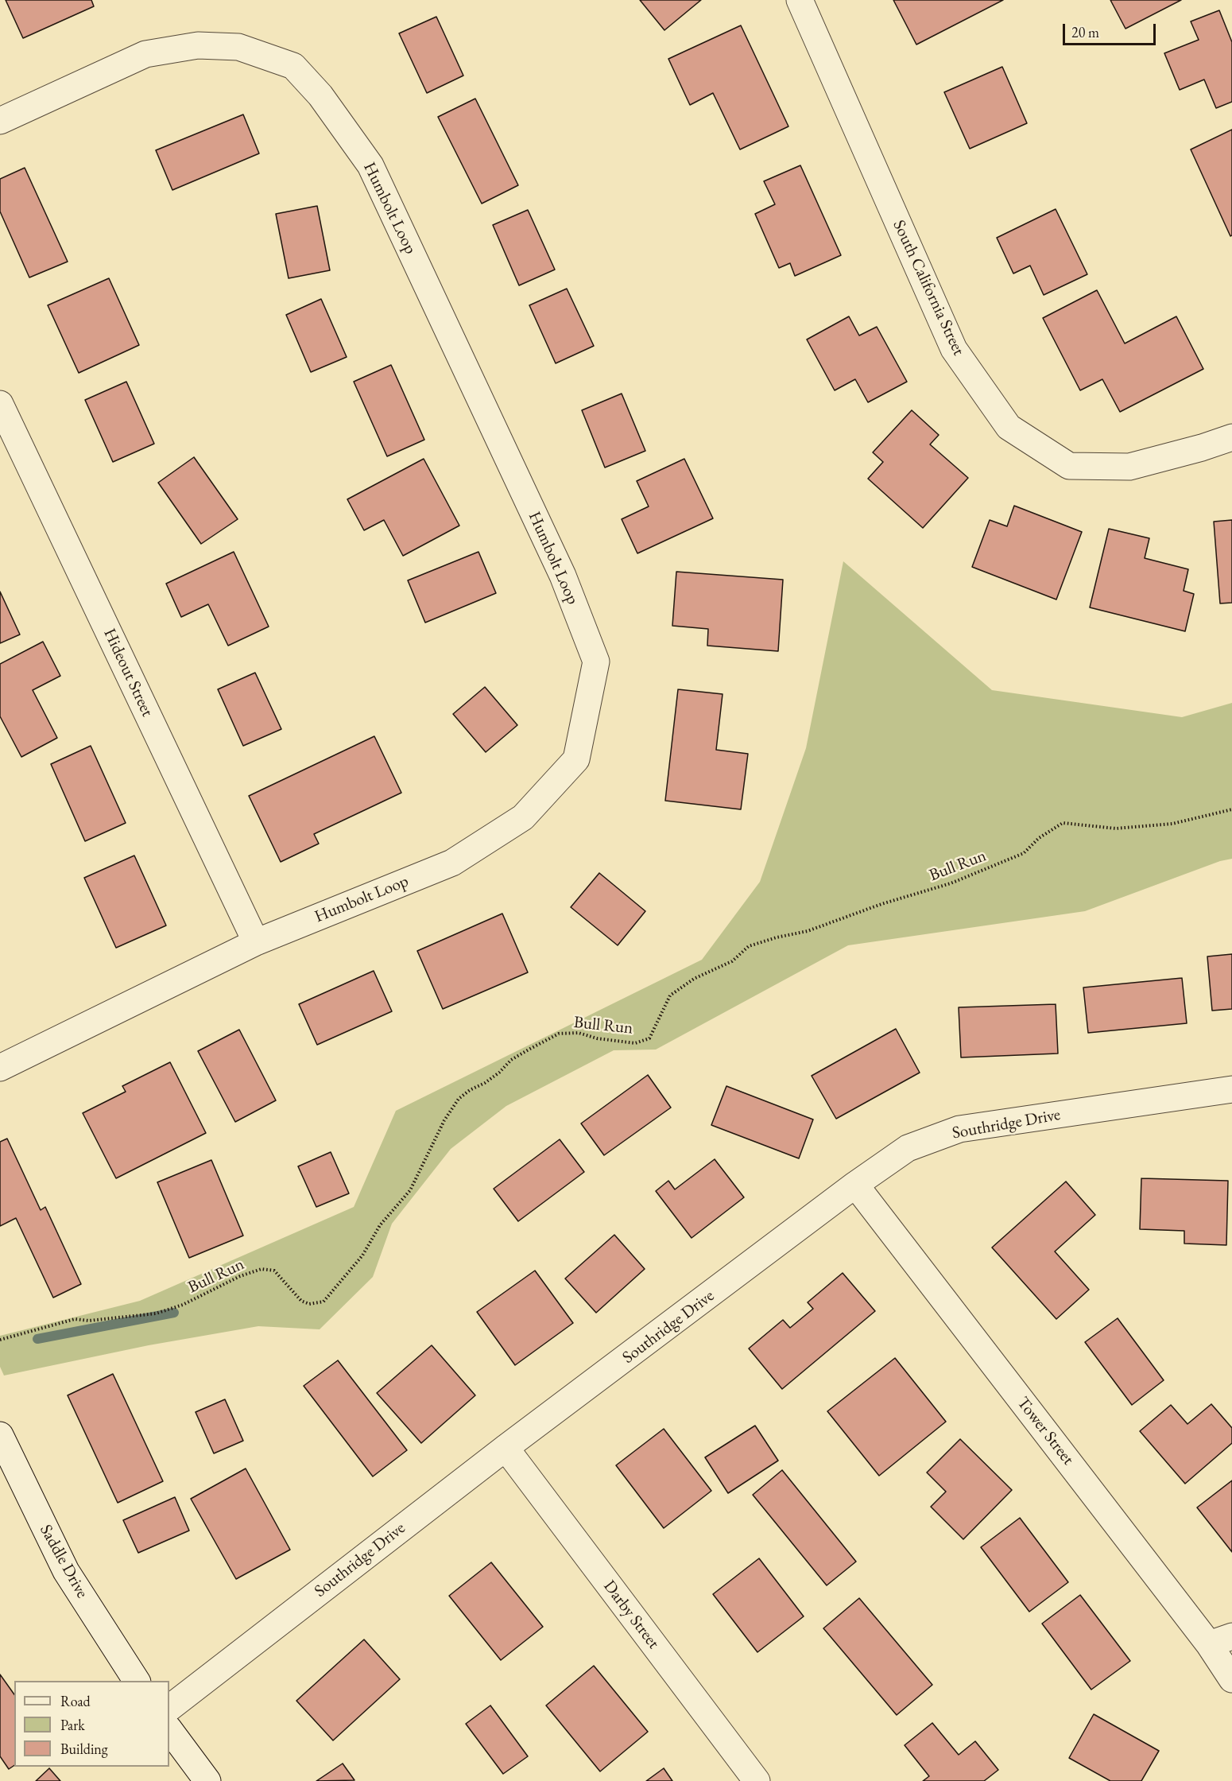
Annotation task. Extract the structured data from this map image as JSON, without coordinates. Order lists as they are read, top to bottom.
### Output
{
  "streets": {
    "street": [
      "Humbolt Loop",
      "South California Street",
      "Hideout Street",
      "Southridge Drive",
      "Tower Street",
      "Saddle Drive",
      "Darby Street"
    ],
    "path": ["Bull Run"]
  },
  "crossings": [
    ["Humbolt Loop", "Hideout Street"],
    ["Southridge Drive", "Tower Street"],
    ["Southridge Drive", "Darby Street"]
  ],
  "legend": ["Road", "Park", "Building"],
  "scale_bar": "20 m"
}
